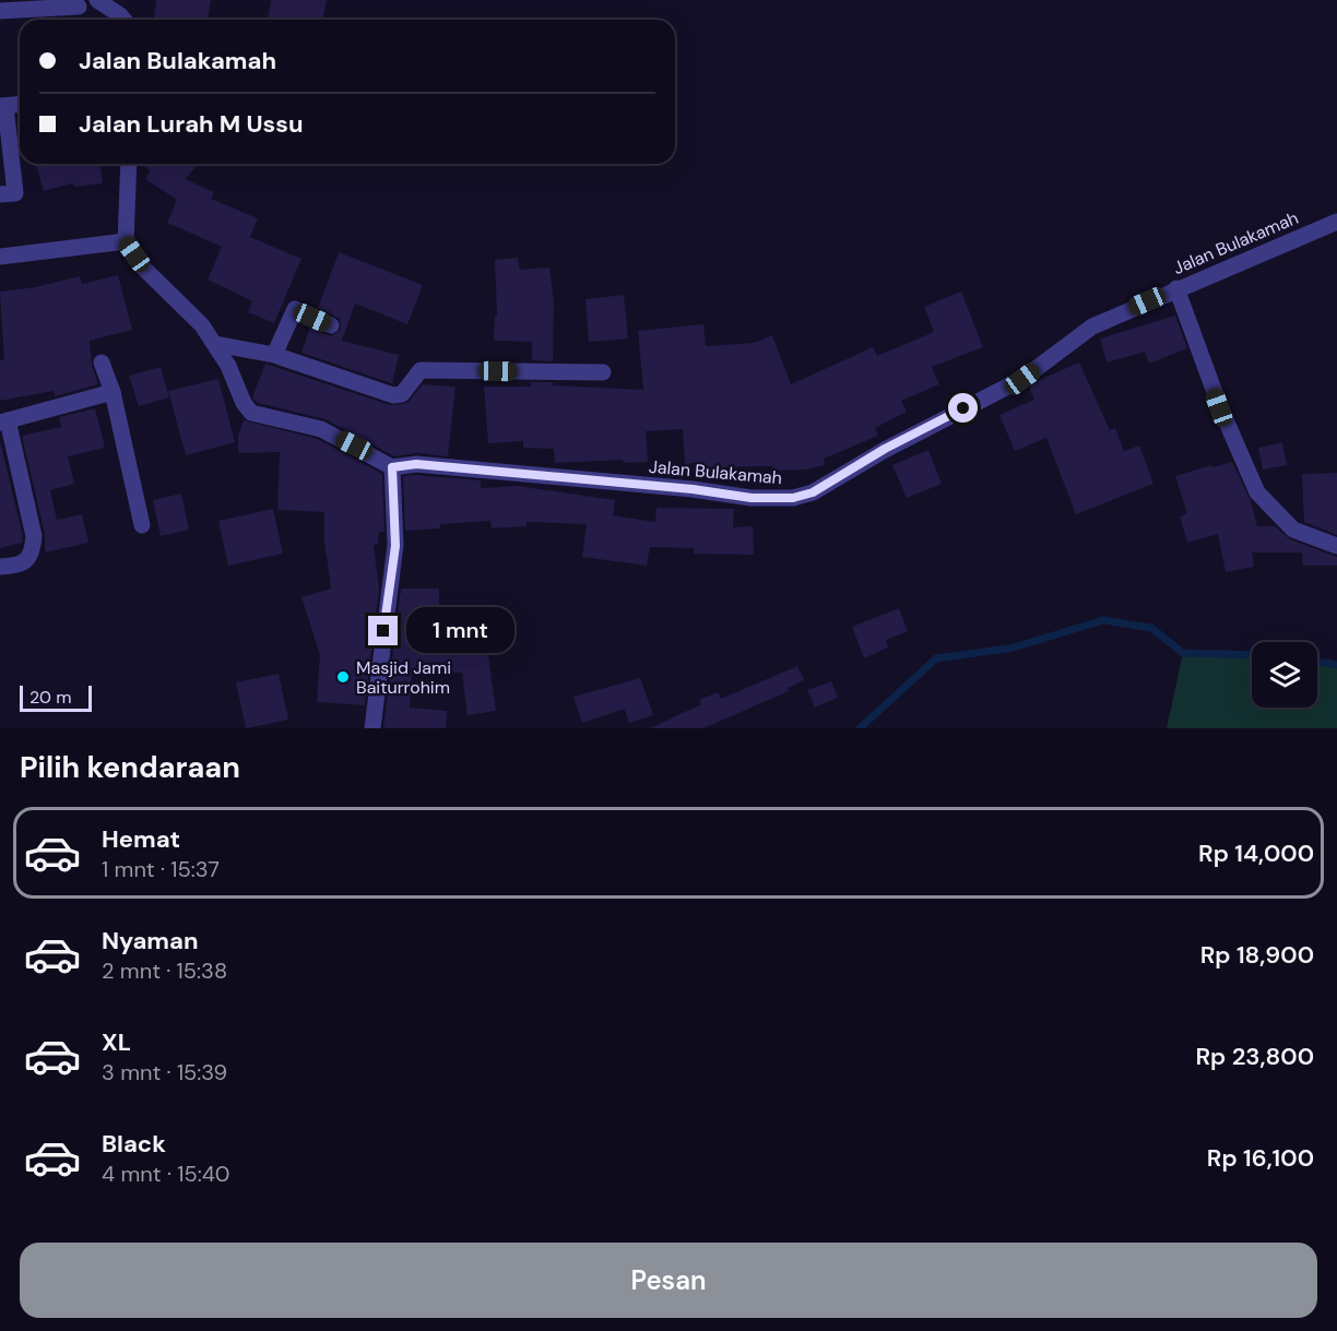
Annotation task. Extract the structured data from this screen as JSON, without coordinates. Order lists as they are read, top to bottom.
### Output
{
  "streets": {
    "street": ["Jalan Bulakamah"]
  },
  "places": ["Masjid Jami Baiturrohim"],
  "scale_bar": "20 m",
  "page": {
    "banner": ["Jalan Bulakamah", "Jalan Lurah M Ussu"],
    "bubble": "1 mnt",
    "scale": "20 m",
    "heading": "Pilih kendaraan",
    "list": [
      {
        "name": "Hemat",
        "note": "1 mnt · 15:37",
        "value": "Rp 14,000"
      },
      {
        "name": "Nyaman",
        "note": "2 mnt · 15:38",
        "value": "Rp 18,900"
      },
      {
        "name": "XL",
        "note": "3 mnt · 15:39",
        "value": "Rp 23,800"
      },
      {
        "name": "Black",
        "note": "4 mnt · 15:40",
        "value": "Rp 16,100"
      }
    ],
    "buttons": "Pesan"
  }
}
